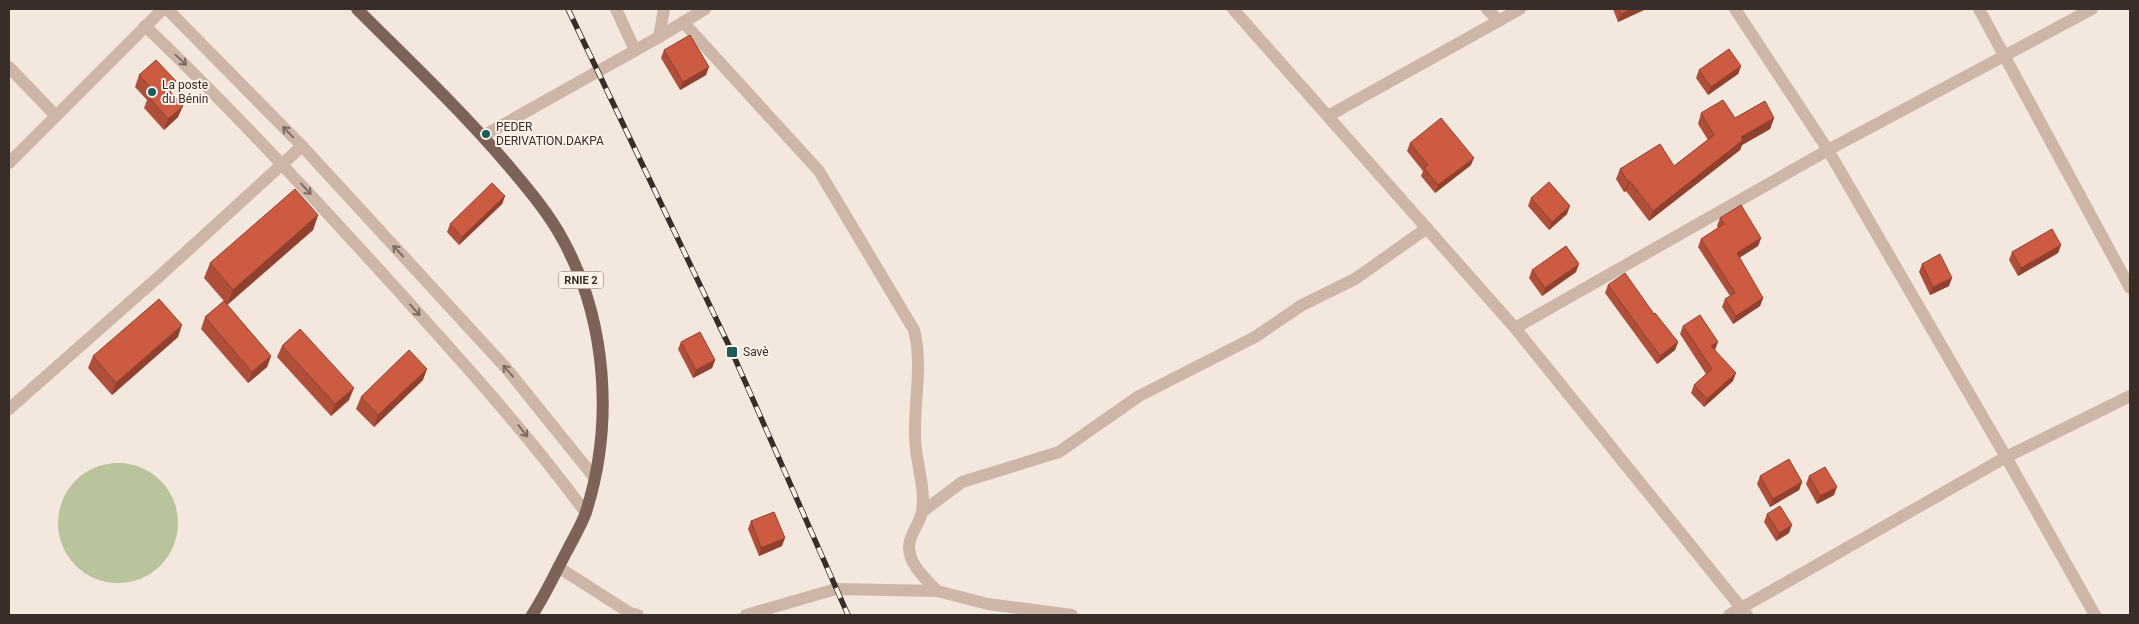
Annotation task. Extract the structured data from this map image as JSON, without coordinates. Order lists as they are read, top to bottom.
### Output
{
  "streets": {
    "main road": ["RNIE 2"]
  },
  "places": {
    "other": ["La poste du Bénin", "PEDER DERIVATION.DAKPA"],
    "transit": ["Savè"]
  }
}
